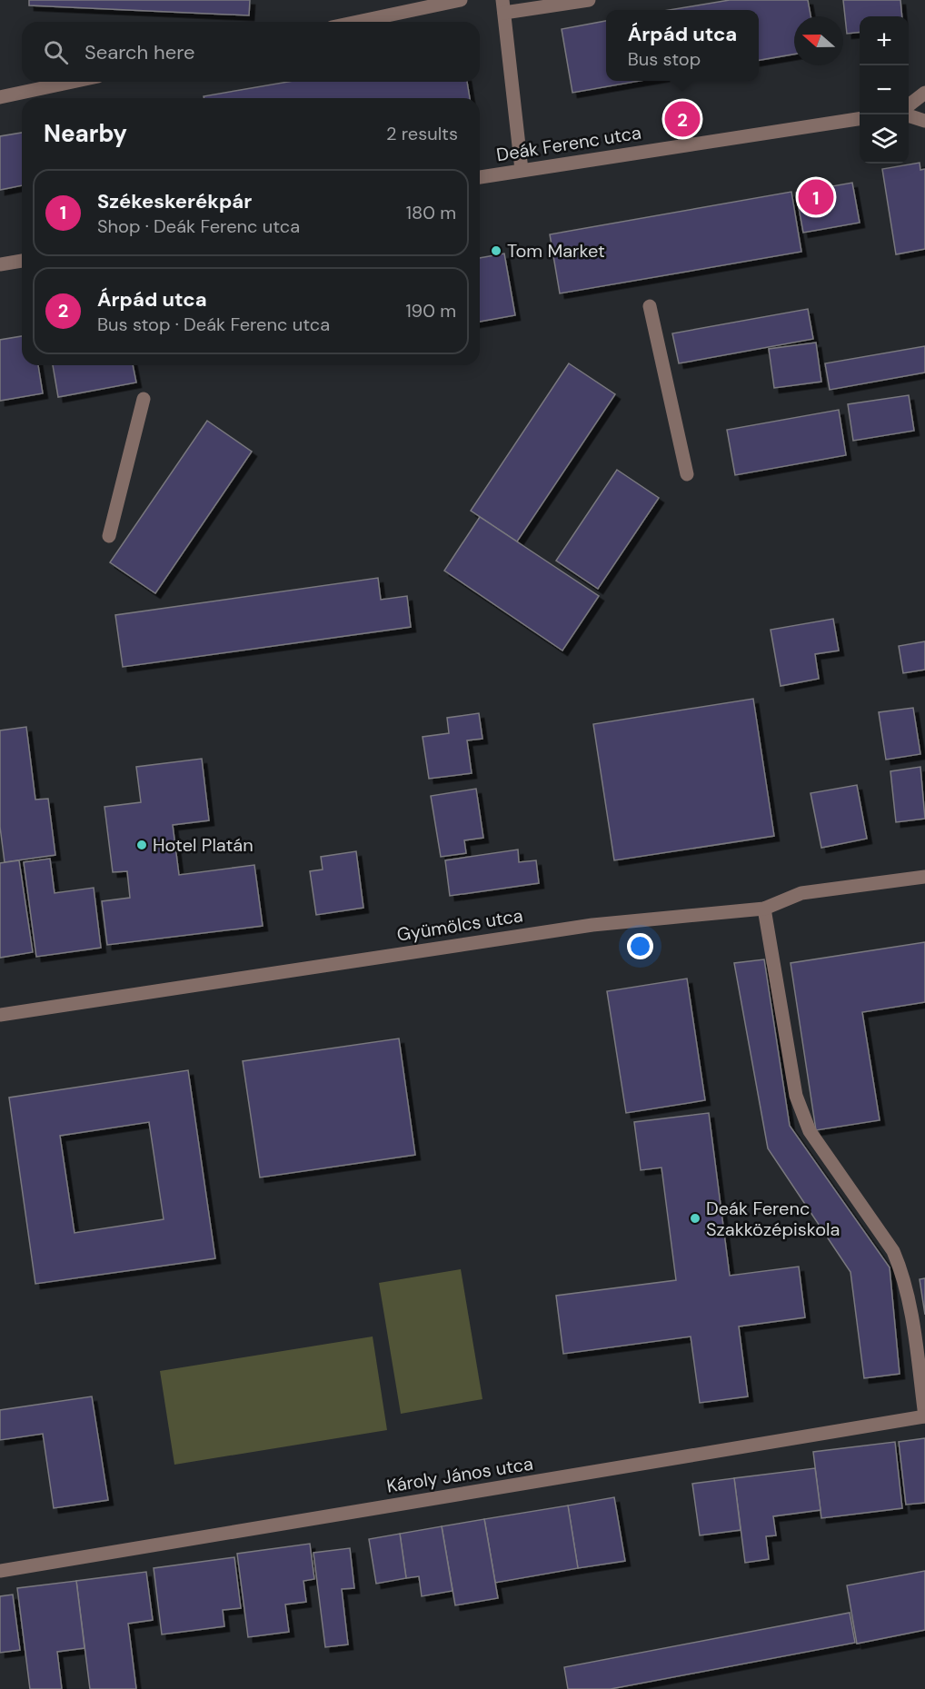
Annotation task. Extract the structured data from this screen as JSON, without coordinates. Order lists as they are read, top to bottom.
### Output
{
  "streets": {
    "street": ["Deák Ferenc utca", "Gyümölcs utca", "Károly János utca"]
  },
  "places": ["Tom Market", "Hotel Platán", "Deák Ferenc Szakközépiskola"],
  "north": "left",
  "page": {
    "popup": ["Árpád utca", "Bus stop"],
    "map_buttons": ["+", "−"],
    "search": "Search here",
    "heading": ["Nearby", "2 results"],
    "pins": ["2", "1"],
    "list": [
      {
        "mark": "1",
        "name": "Székeskerékpár",
        "note": "Shop · Deák Ferenc utca",
        "value": "180 m"
      },
      {
        "mark": "2",
        "name": "Árpád utca",
        "note": "Bus stop · Deák Ferenc utca",
        "value": "190 m"
      }
    ]
  }
}
